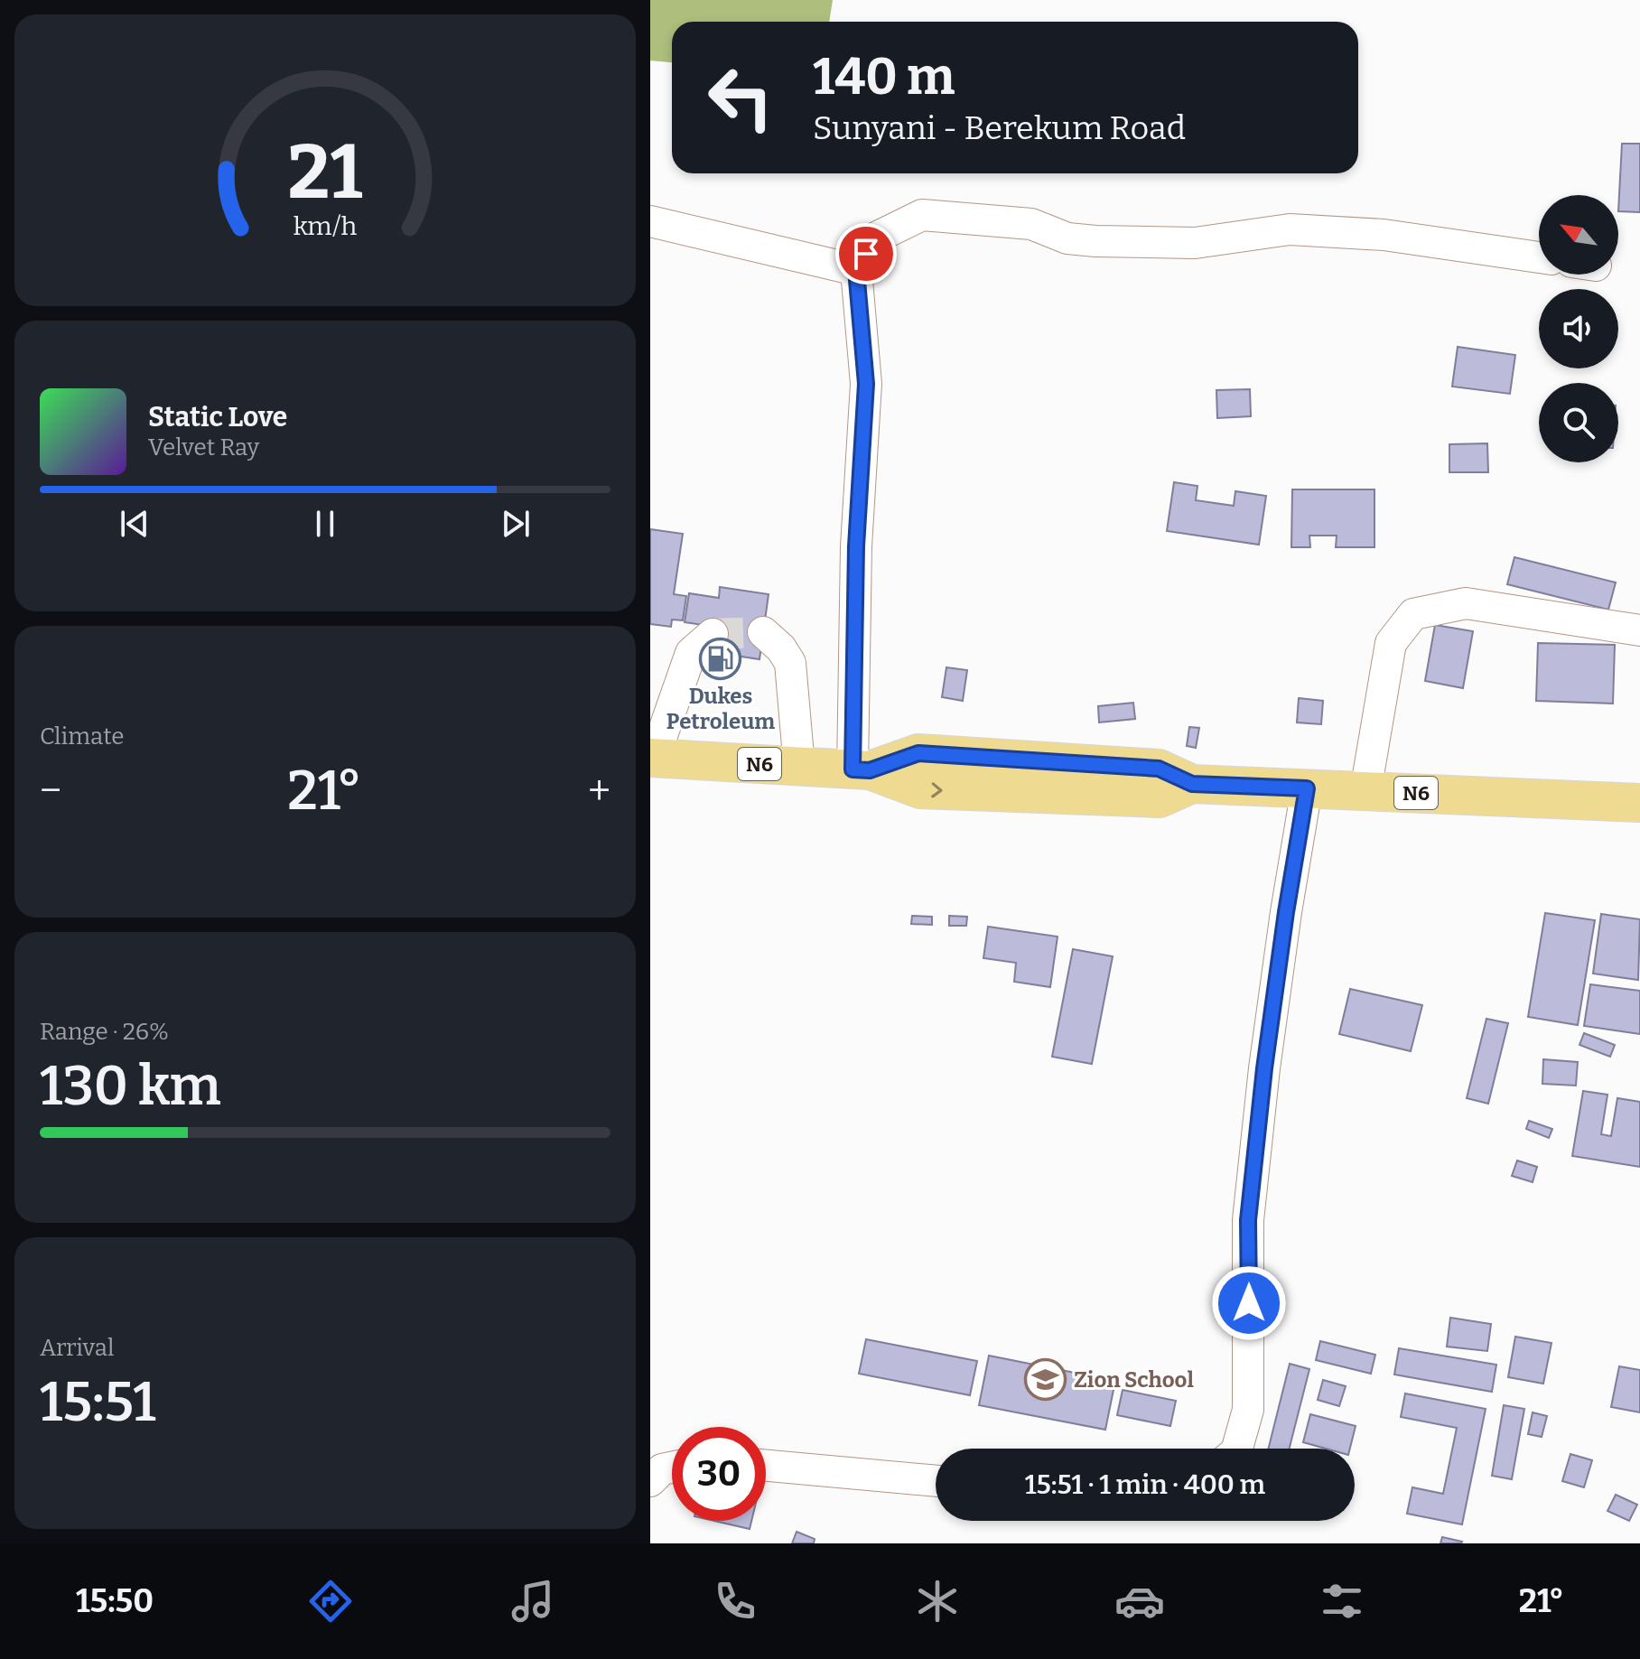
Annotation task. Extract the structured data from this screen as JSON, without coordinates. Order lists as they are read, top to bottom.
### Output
{
  "streets": {
    "main road": ["N6"]
  },
  "places": {
    "fuel station": ["Dukes Petroleum"],
    "school or university": ["Zion School"]
  },
  "north": "top left",
  "page": {
    "turn": ["140 m", "Sunyani - Berekum Road"],
    "song": ["Static Love", "Velvet Ray"],
    "tile": [
      "Climate",
      ["Range · 26%", "130 km"],
      ["Arrival", "15:51"]
    ],
    "heat": ["−", "21°", "+"],
    "limit": "30",
    "trip": "15:51 · 1 min · 400 m",
    "tabs": ["15:50", "21°"],
    "gauge": ["21", "km/h"]
  }
}
